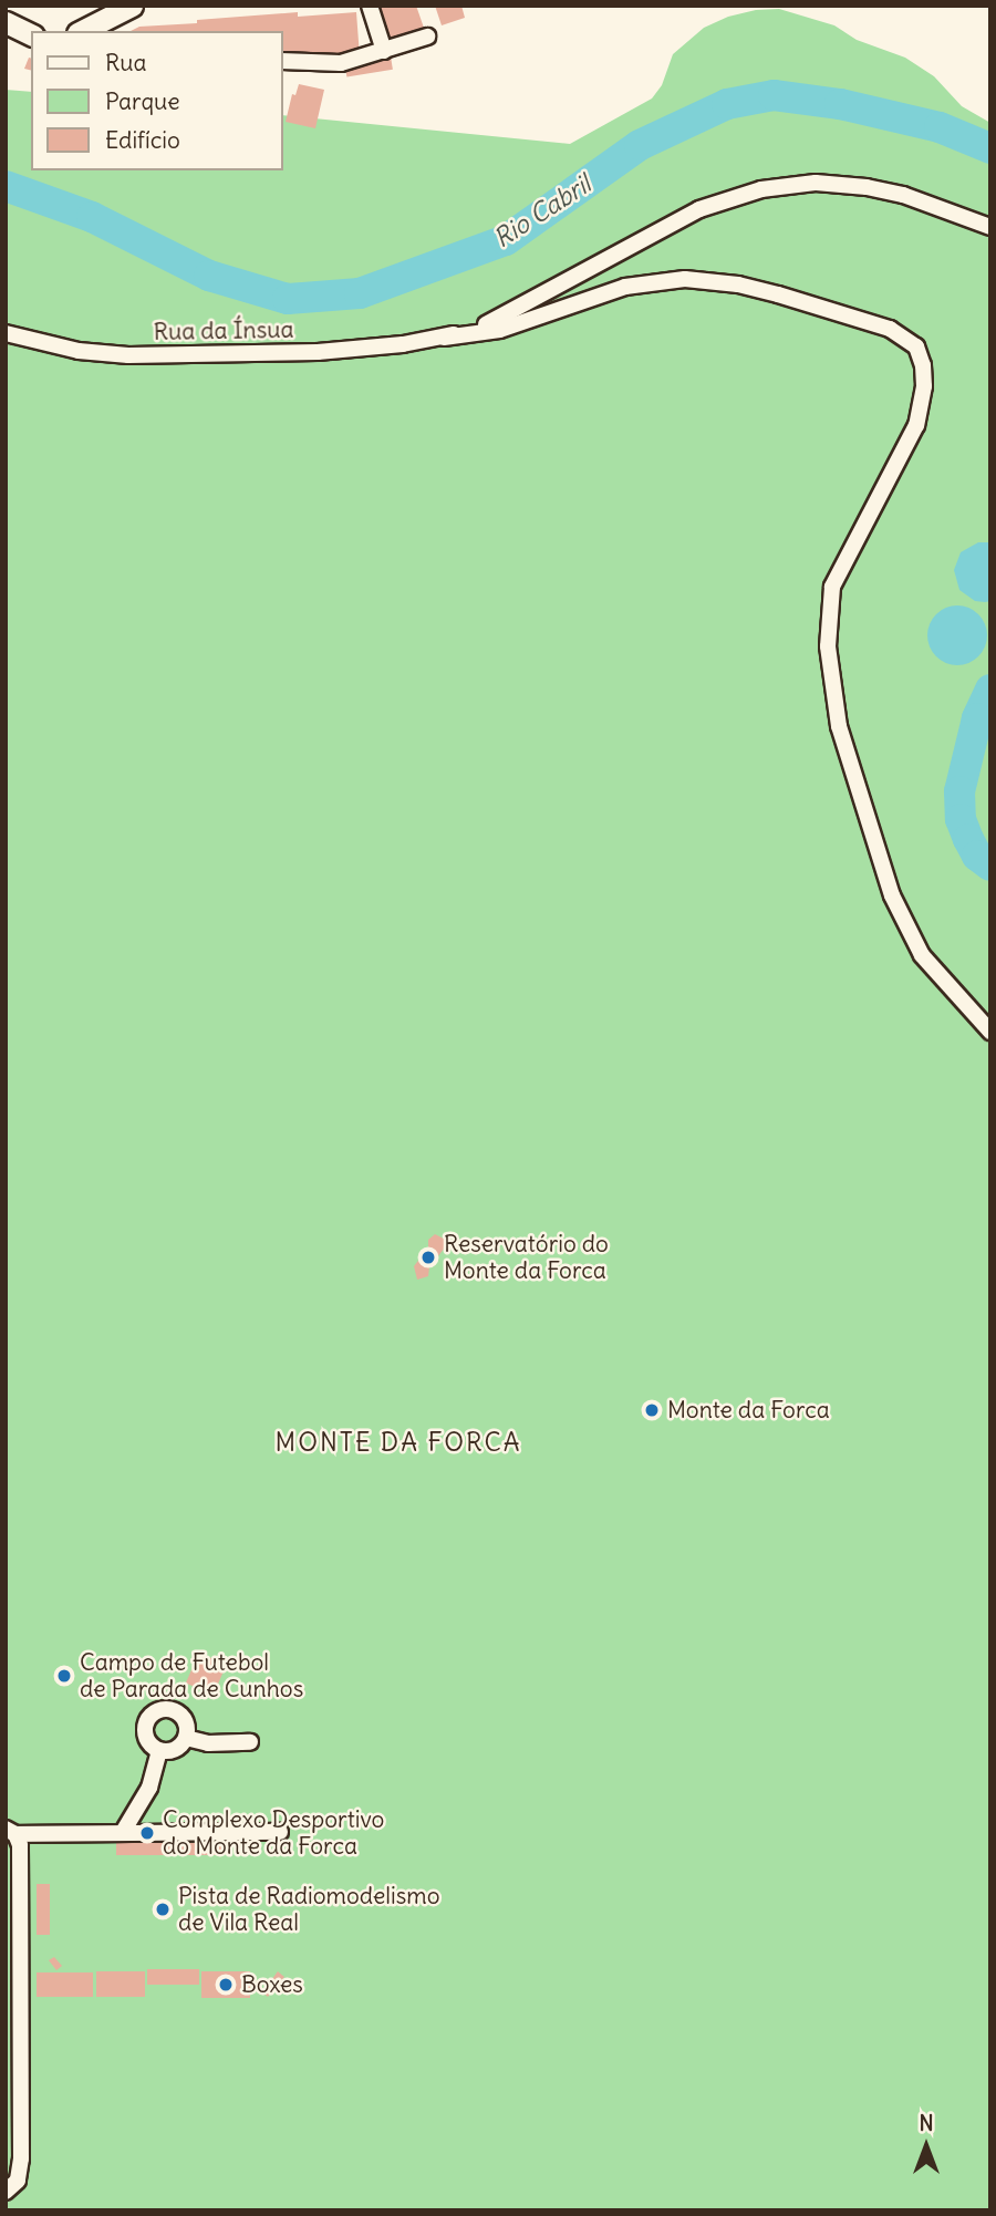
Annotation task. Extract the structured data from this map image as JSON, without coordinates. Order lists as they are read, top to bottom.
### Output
{
  "streets": {
    "street": ["Rua da Ínsua"]
  },
  "districts": ["MONTE DA FORCA"],
  "water": ["Rio Cabril"],
  "places": [
    "Reservatório do Monte da Forca",
    "Monte da Forca",
    "Campo de Futebol de Parada de Cunhos",
    "Complexo Desportivo do Monte da Forca",
    "Pista de Radiomodelismo de Vila Real",
    "Boxes"
  ],
  "legend": ["Rua", "Parque", "Edifício"],
  "north": "top"
}
